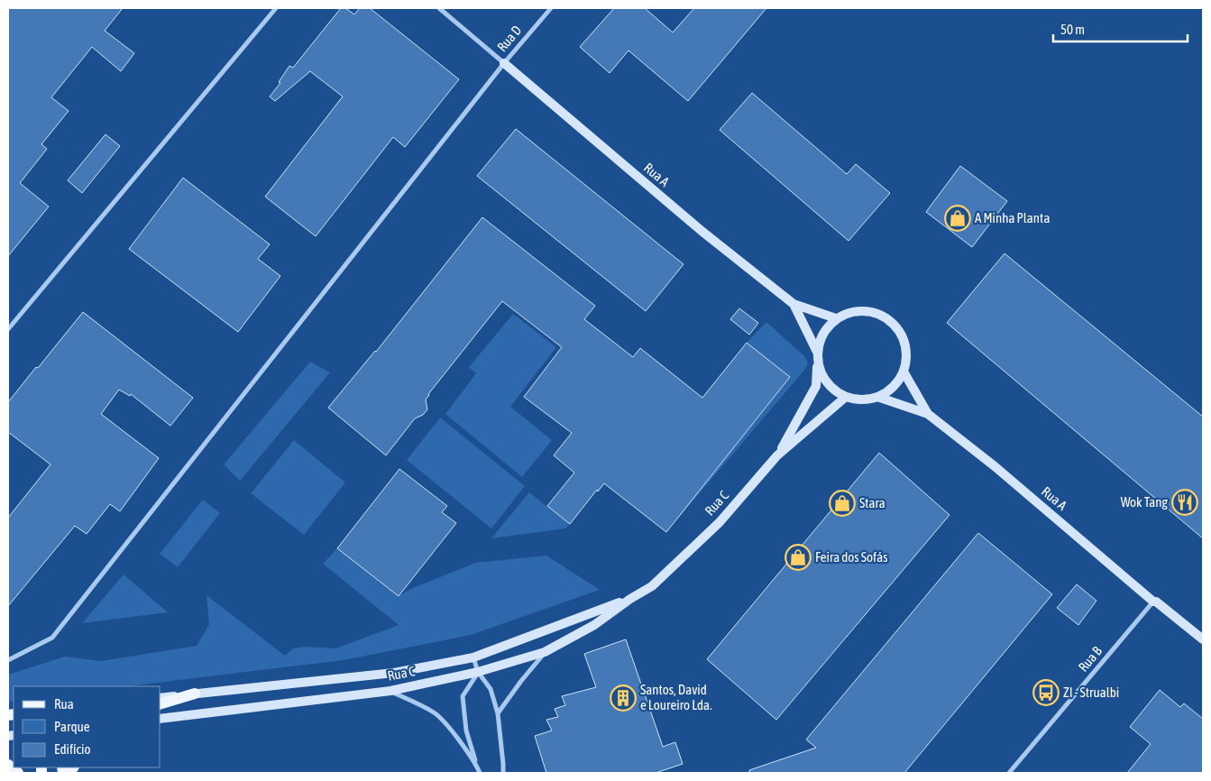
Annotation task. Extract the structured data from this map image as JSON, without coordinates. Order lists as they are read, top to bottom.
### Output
{
  "streets": {
    "street": [
      "Rua D",
      "Rua A",
      "Rua C",
      "Rua B"
    ]
  },
  "crossings": [
    ["Rua D", "Rua A"],
    ["Rua A", "Rua C"],
    ["Rua A", "Rua B"]
  ],
  "places": {
    "shop": ["A Minha Planta", "Stara", "Feira dos Sofás"],
    "restaurant": ["Wok Tang"],
    "bus stop": ["ZI - Strualbi"],
    "building": ["Santos, David e Loureiro Lda."]
  },
  "legend": ["Rua", "Parque", "Edifício"],
  "scale_bar": "50 m"
}
